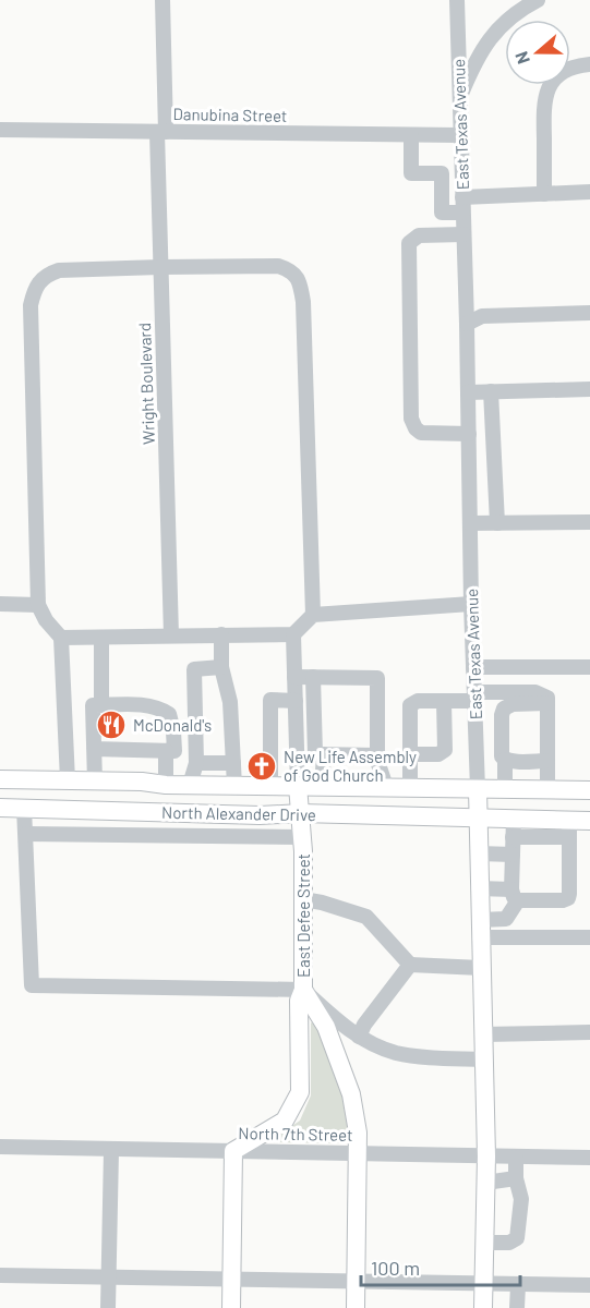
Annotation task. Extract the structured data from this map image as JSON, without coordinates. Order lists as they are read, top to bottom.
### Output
{
  "streets": {
    "main road": ["East Texas Avenue", "North Alexander Drive", "East Defee Street"],
    "street": ["Danubina Street", "Wright Boulevard", "North 7th Street"]
  },
  "crossings": [
    ["Danubina Street", "East Texas Avenue"],
    ["Danubina Street", "Wright Boulevard"],
    ["East Texas Avenue", "North Alexander Drive"],
    ["East Texas Avenue", "North 7th Street"],
    ["North Alexander Drive", "East Defee Street"],
    ["East Defee Street", "North 7th Street"]
  ],
  "places": {
    "restaurant": ["McDonald's"],
    "church": ["New Life Assembly of God Church"]
  },
  "scale_bar": "100 m",
  "north": "left"
}
